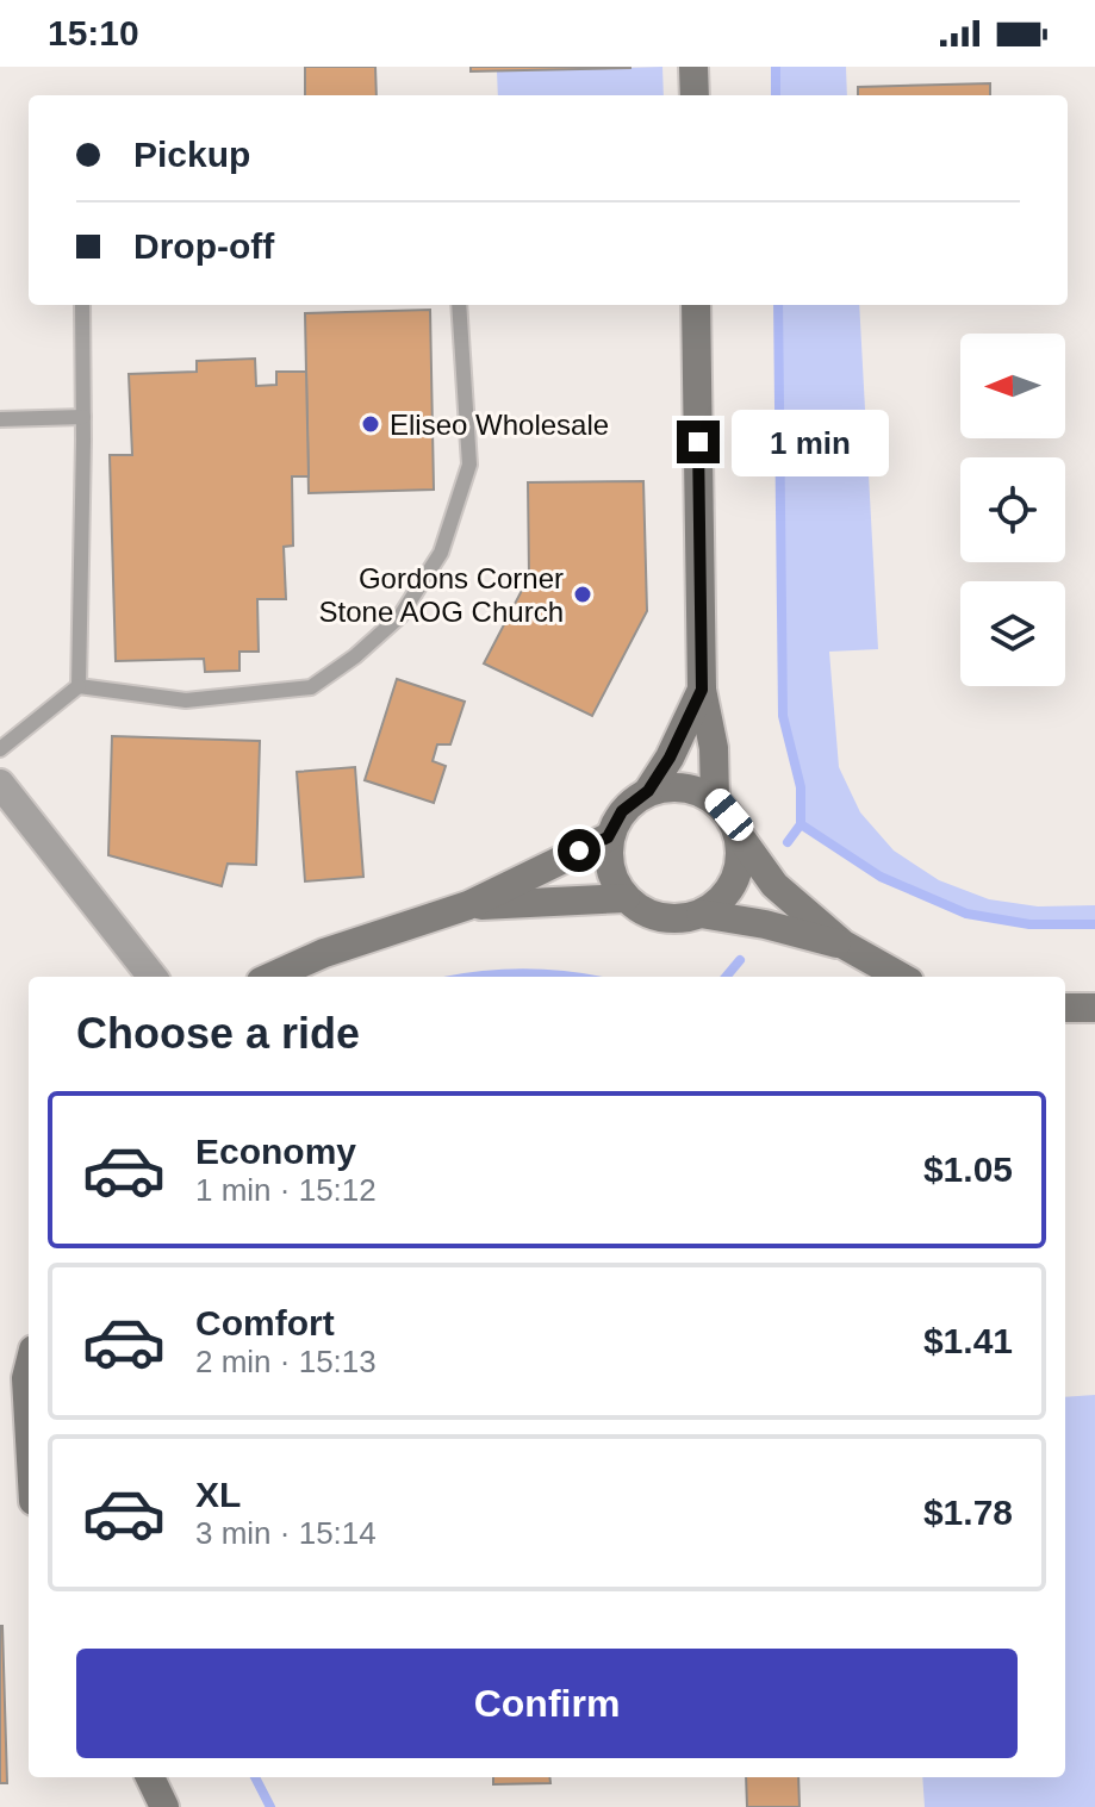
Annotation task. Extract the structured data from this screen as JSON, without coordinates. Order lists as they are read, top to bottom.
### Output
{
  "places": ["Eliseo Wholesale", "Gordons Corner Stone AOG Church"],
  "north": "left",
  "page": {
    "status": "15:10",
    "banner": ["Pickup", "Drop-off"],
    "bubble": "1 min",
    "heading": "Choose a ride",
    "list": [
      {
        "name": "Economy",
        "note": "1 min · 15:12",
        "value": "$1.05"
      },
      {
        "name": "Comfort",
        "note": "2 min · 15:13",
        "value": "$1.41"
      },
      {
        "name": "XL",
        "note": "3 min · 15:14",
        "value": "$1.78"
      }
    ],
    "buttons": "Confirm"
  }
}
